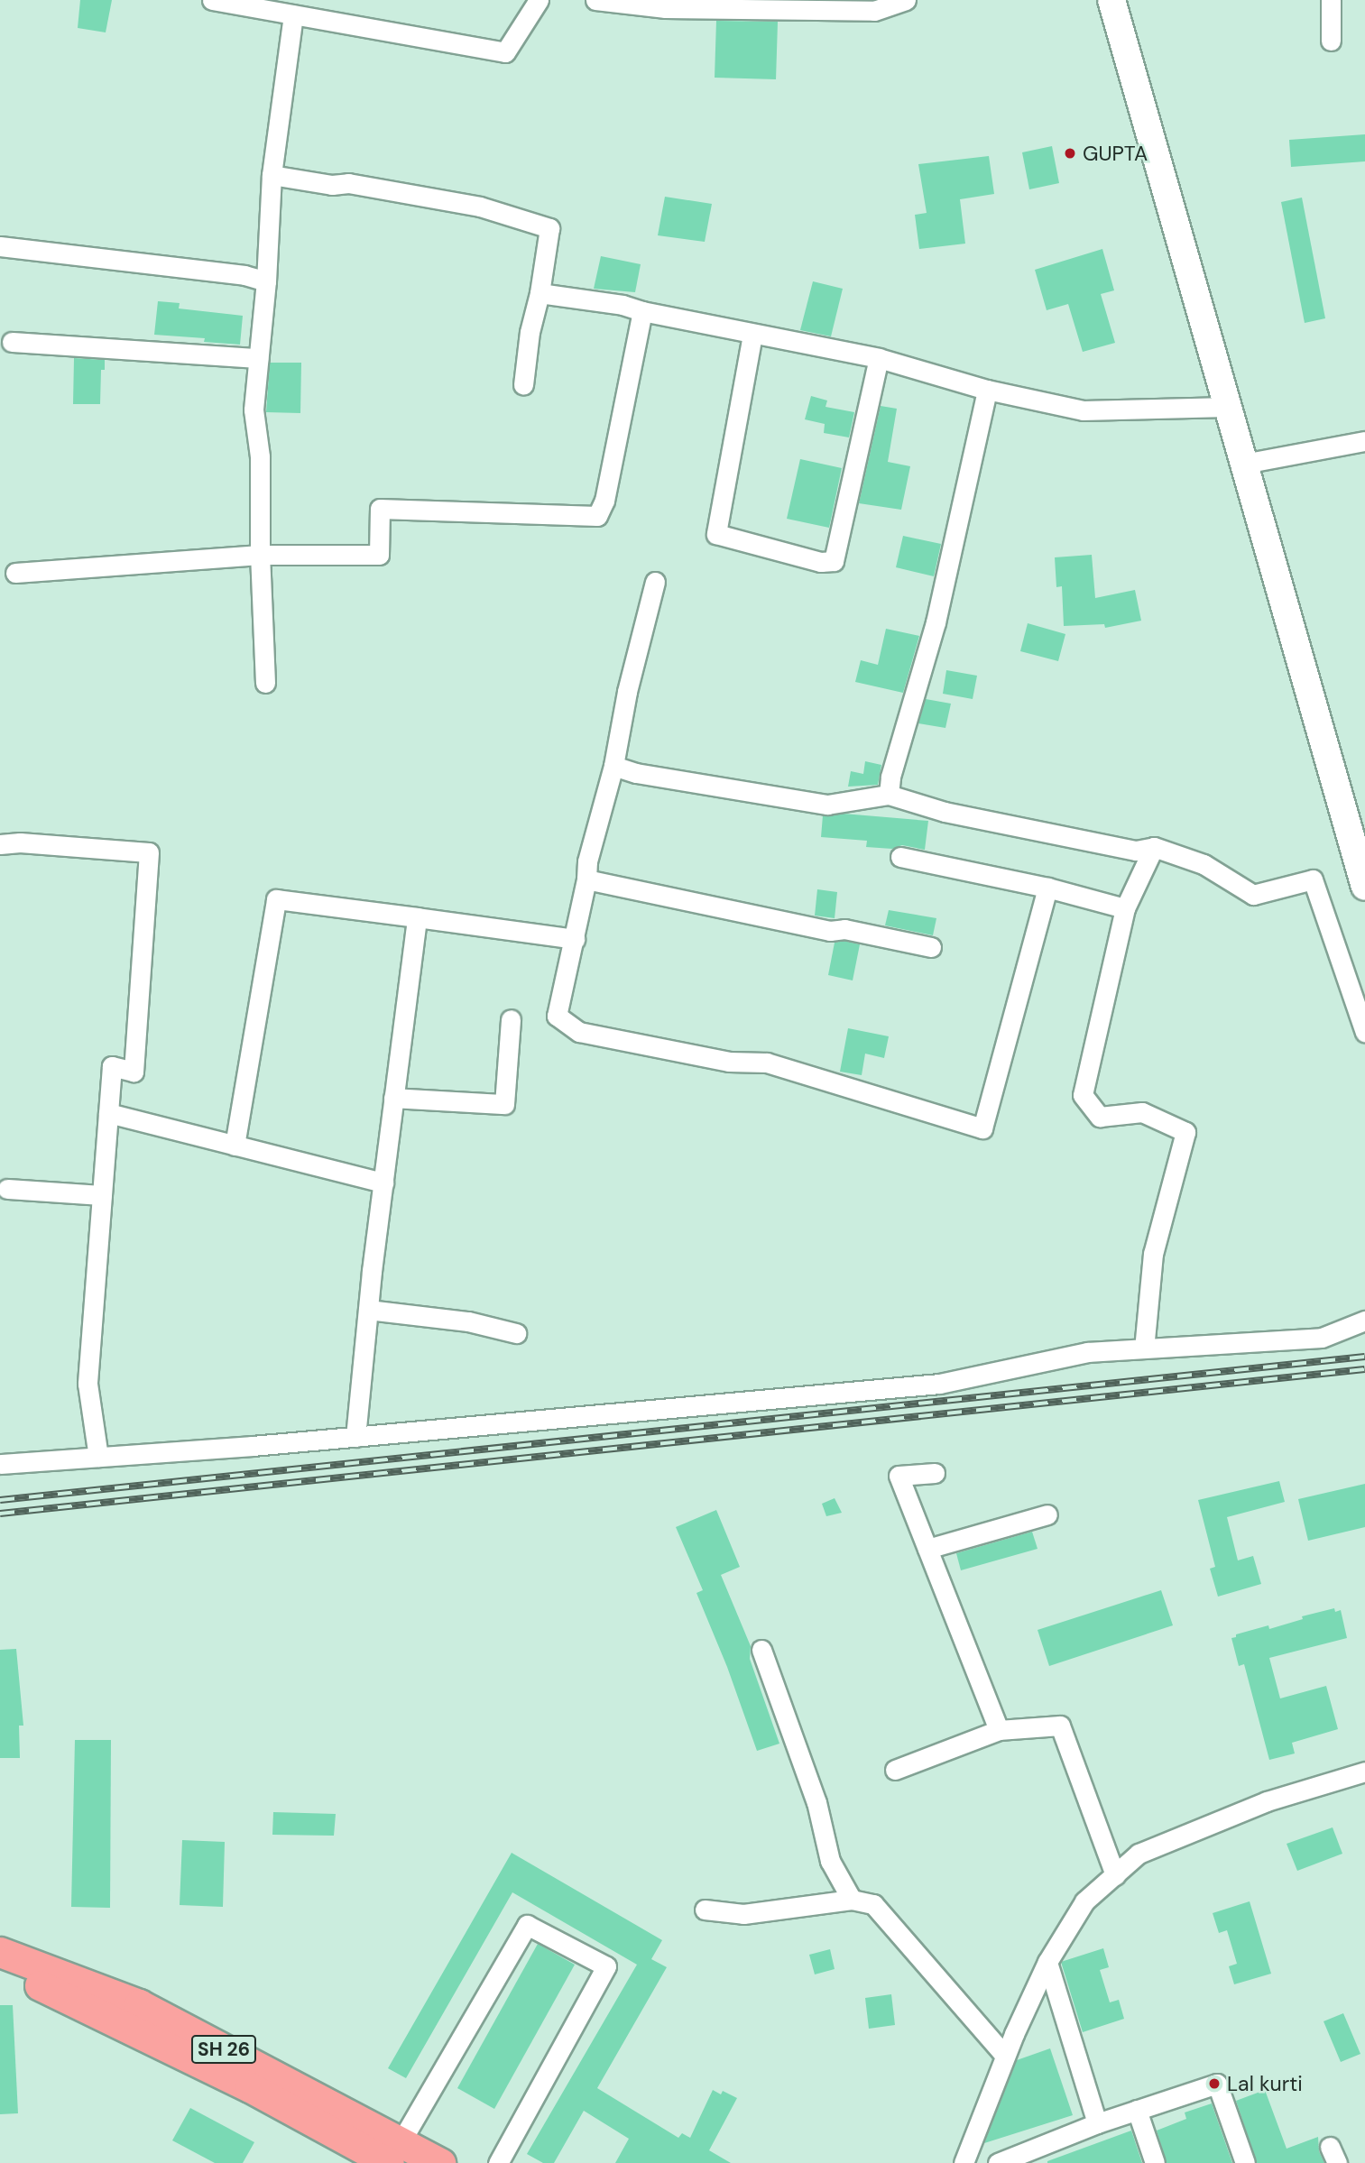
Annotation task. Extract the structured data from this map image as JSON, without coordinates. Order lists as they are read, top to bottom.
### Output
{
  "streets": {
    "main road": ["SH 26"]
  },
  "places": ["GUPTA", "Lal kurti"]
}
